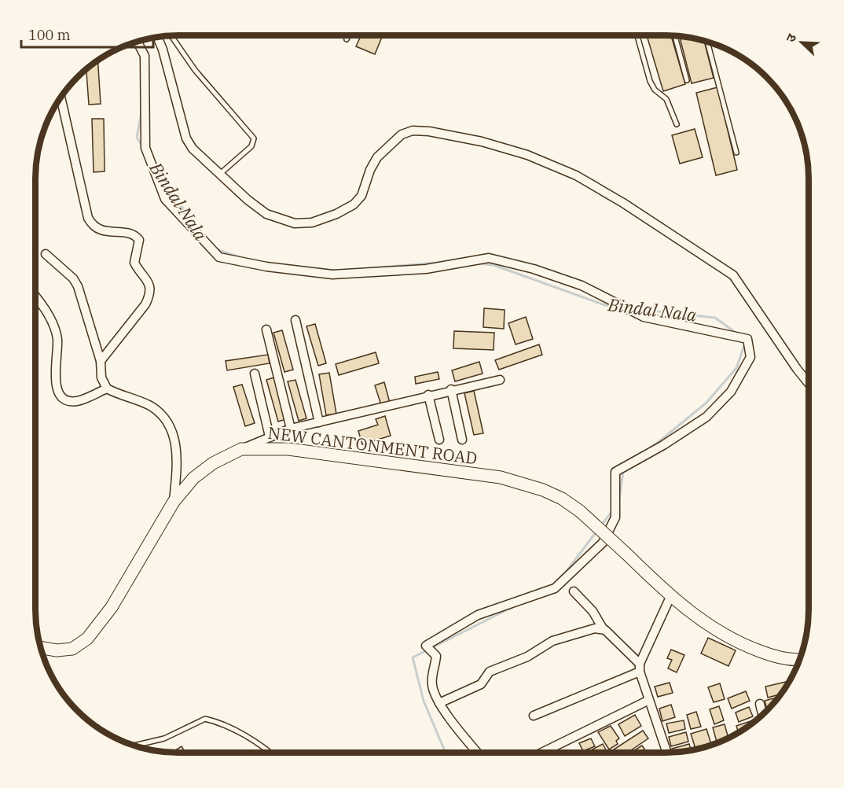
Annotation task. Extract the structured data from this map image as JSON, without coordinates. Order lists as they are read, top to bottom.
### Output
{
  "streets": {
    "street": ["NEW CANTONMENT ROAD"]
  },
  "water": ["Bindal Nala"],
  "scale_bar": "100 m",
  "north": "top left"
}
